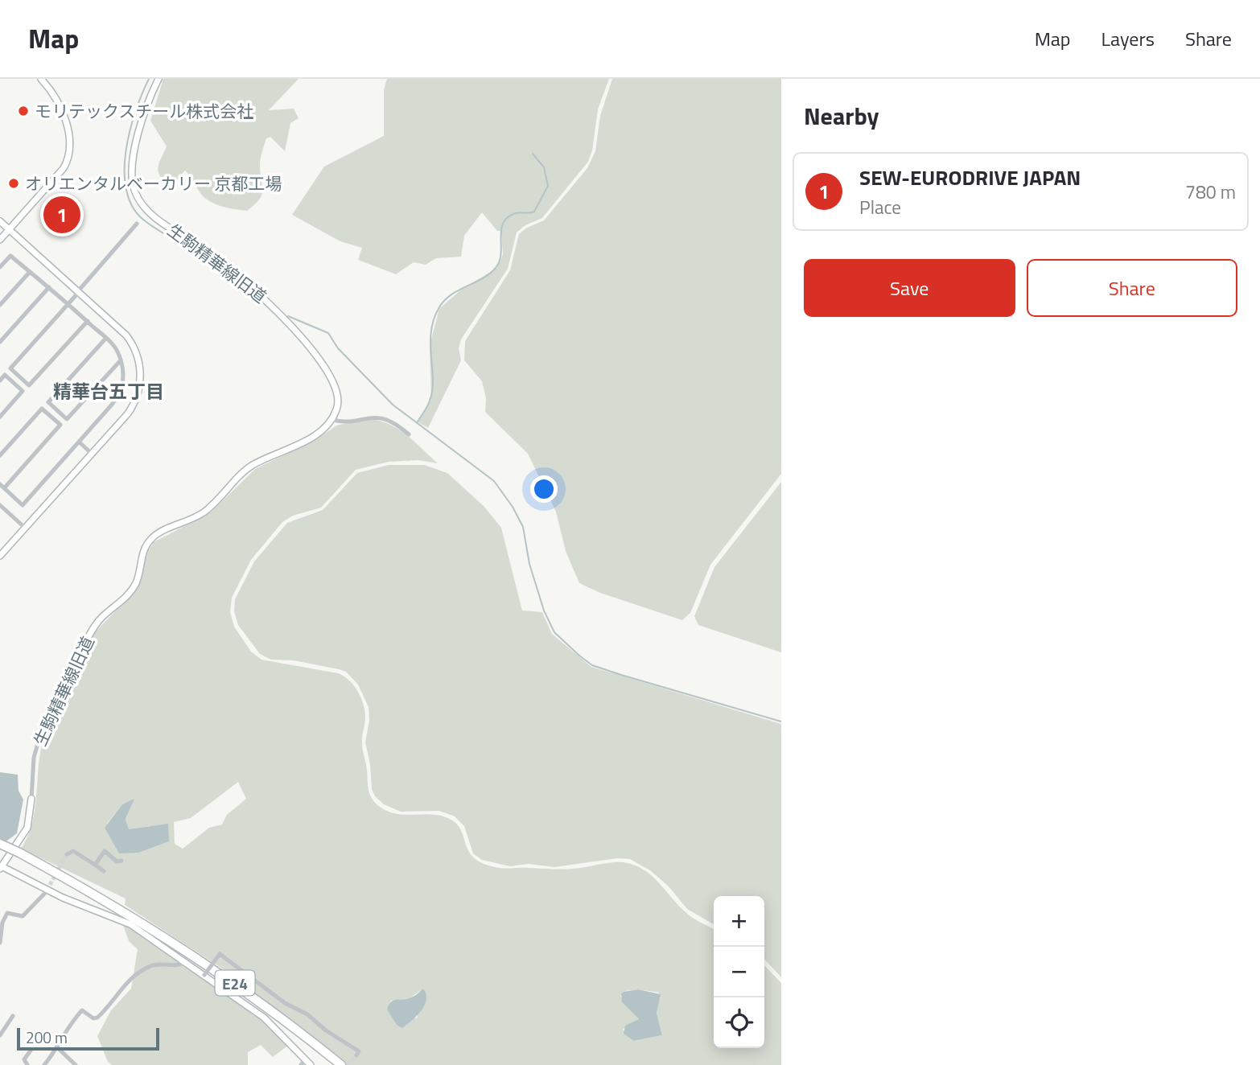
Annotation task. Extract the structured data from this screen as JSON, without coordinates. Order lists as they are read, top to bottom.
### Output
{
  "streets": {
    "highway": ["E24"],
    "street": ["生駒精華線旧道"]
  },
  "districts": ["精華台五丁目"],
  "places": ["モリテックスチール株式会社", "オリエンタルベーカリー 京都工場"],
  "scale_bar": "200 m",
  "page": {
    "header": "Map",
    "nav": ["Map", "Layers", "Share"],
    "heading": "Nearby",
    "list": [
      {
        "mark": "1",
        "name": "SEW-EURODRIVE JAPAN",
        "note": "Place",
        "value": "780 m"
      }
    ],
    "pins": "1",
    "buttons": ["Save", "Share"],
    "map_buttons": ["+", "−"],
    "scale": "200 m"
  }
}
